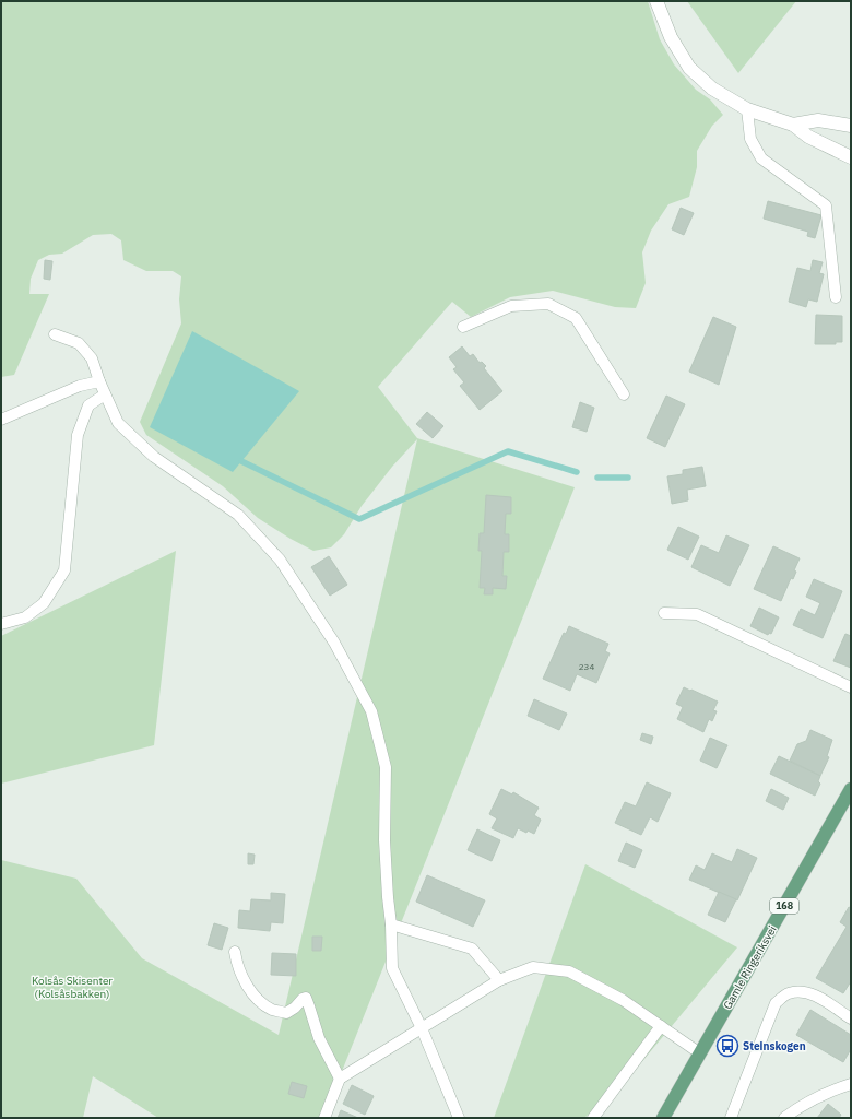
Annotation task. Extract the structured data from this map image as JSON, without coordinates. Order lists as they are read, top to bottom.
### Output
{
  "streets": {
    "main road": ["168", "Gamle Ringeriksvei"]
  },
  "parks": ["Kolsås Skisenter (Kolsåsbakken)"],
  "places": {
    "bus stop": ["Steinskogen"]
  },
  "house_numbers": ["234"]
}
